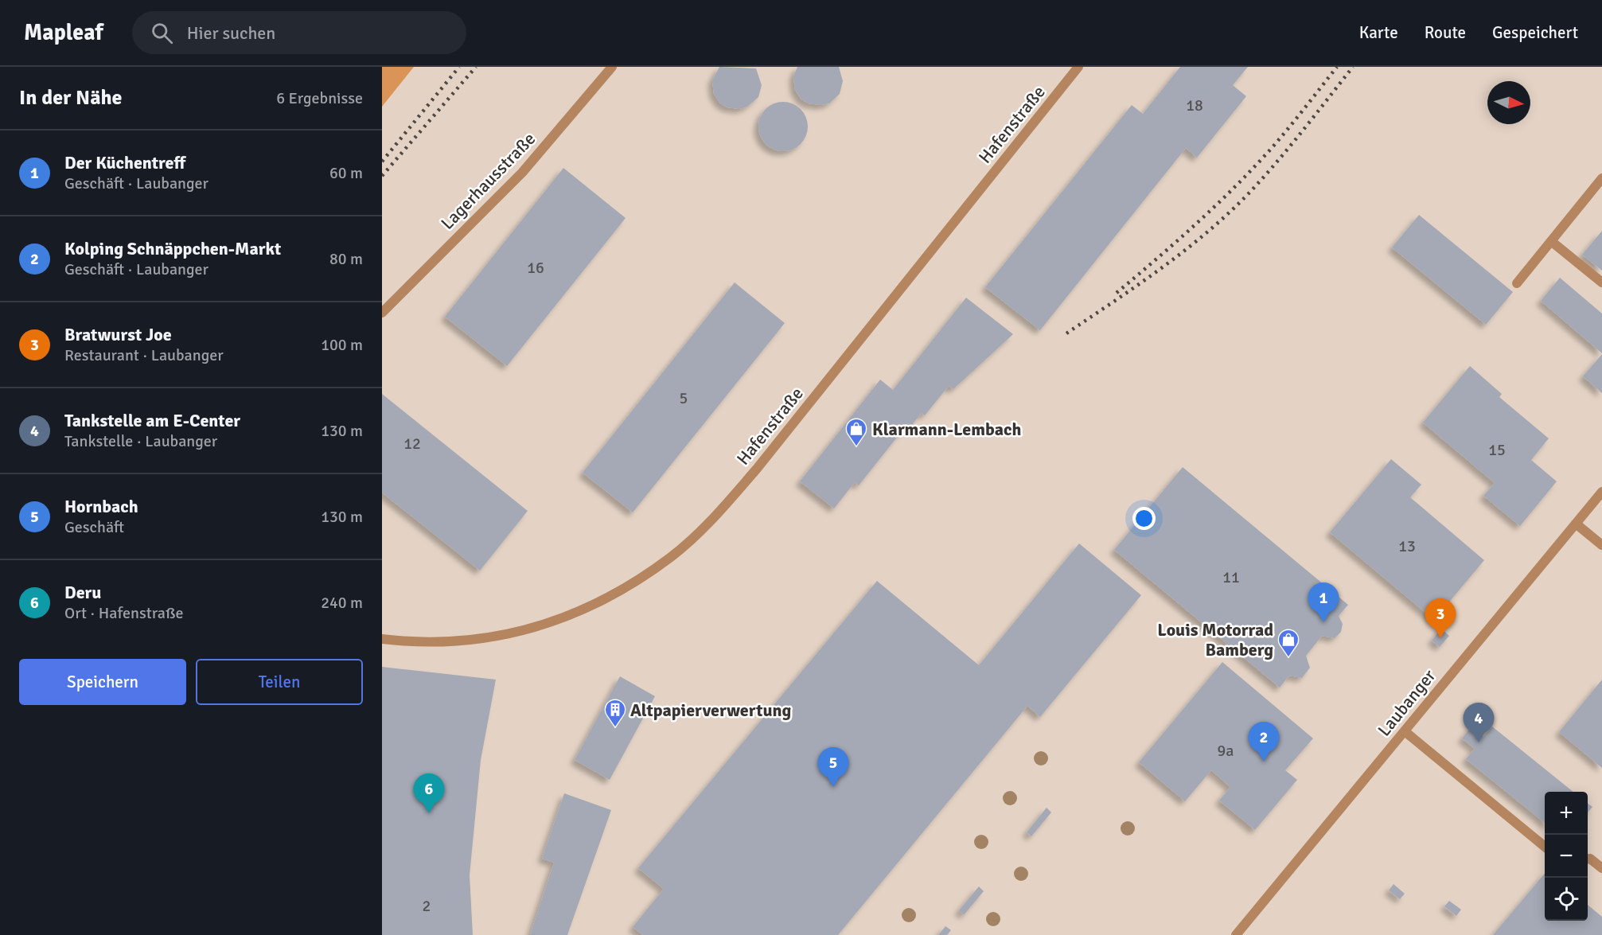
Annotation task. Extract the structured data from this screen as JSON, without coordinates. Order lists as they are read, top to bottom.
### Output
{
  "streets": {
    "street": ["Hafenstraße", "Lagerhausstraße", "Laubanger"]
  },
  "places": {
    "shop": ["Klarmann-Lembach", "Louis Motorrad Bamberg"],
    "building": ["Altpapierverwertung"]
  },
  "house_numbers": [
    "18",
    "16",
    "5",
    "12",
    "15",
    "13",
    "11",
    "9a",
    "2"
  ],
  "north": "right",
  "page": {
    "header": "Mapleaf",
    "search": "Hier suchen",
    "nav": ["Karte", "Route", "Gespeichert"],
    "heading": ["In der Nähe", "6 Ergebnisse"],
    "list": [
      {
        "mark": "1",
        "name": "Der Küchentreff",
        "note": "Geschäft · Laubanger",
        "value": "60 m"
      },
      {
        "mark": "2",
        "name": "Kolping Schnäppchen-Markt",
        "note": "Geschäft · Laubanger",
        "value": "80 m"
      },
      {
        "mark": "3",
        "name": "Bratwurst Joe",
        "note": "Restaurant · Laubanger",
        "value": "100 m"
      },
      {
        "mark": "4",
        "name": "Tankstelle am E-Center",
        "note": "Tankstelle · Laubanger",
        "value": "130 m"
      },
      {
        "mark": "5",
        "name": "Hornbach",
        "note": "Geschäft",
        "value": "130 m"
      },
      {
        "mark": "6",
        "name": "Deru",
        "note": "Ort · Hafenstraße",
        "value": "240 m"
      }
    ],
    "pins": [
      "1",
      "3",
      "4",
      "2",
      "5",
      "6"
    ],
    "buttons": ["Speichern", "Teilen"],
    "map_buttons": ["+", "−"]
  }
}
